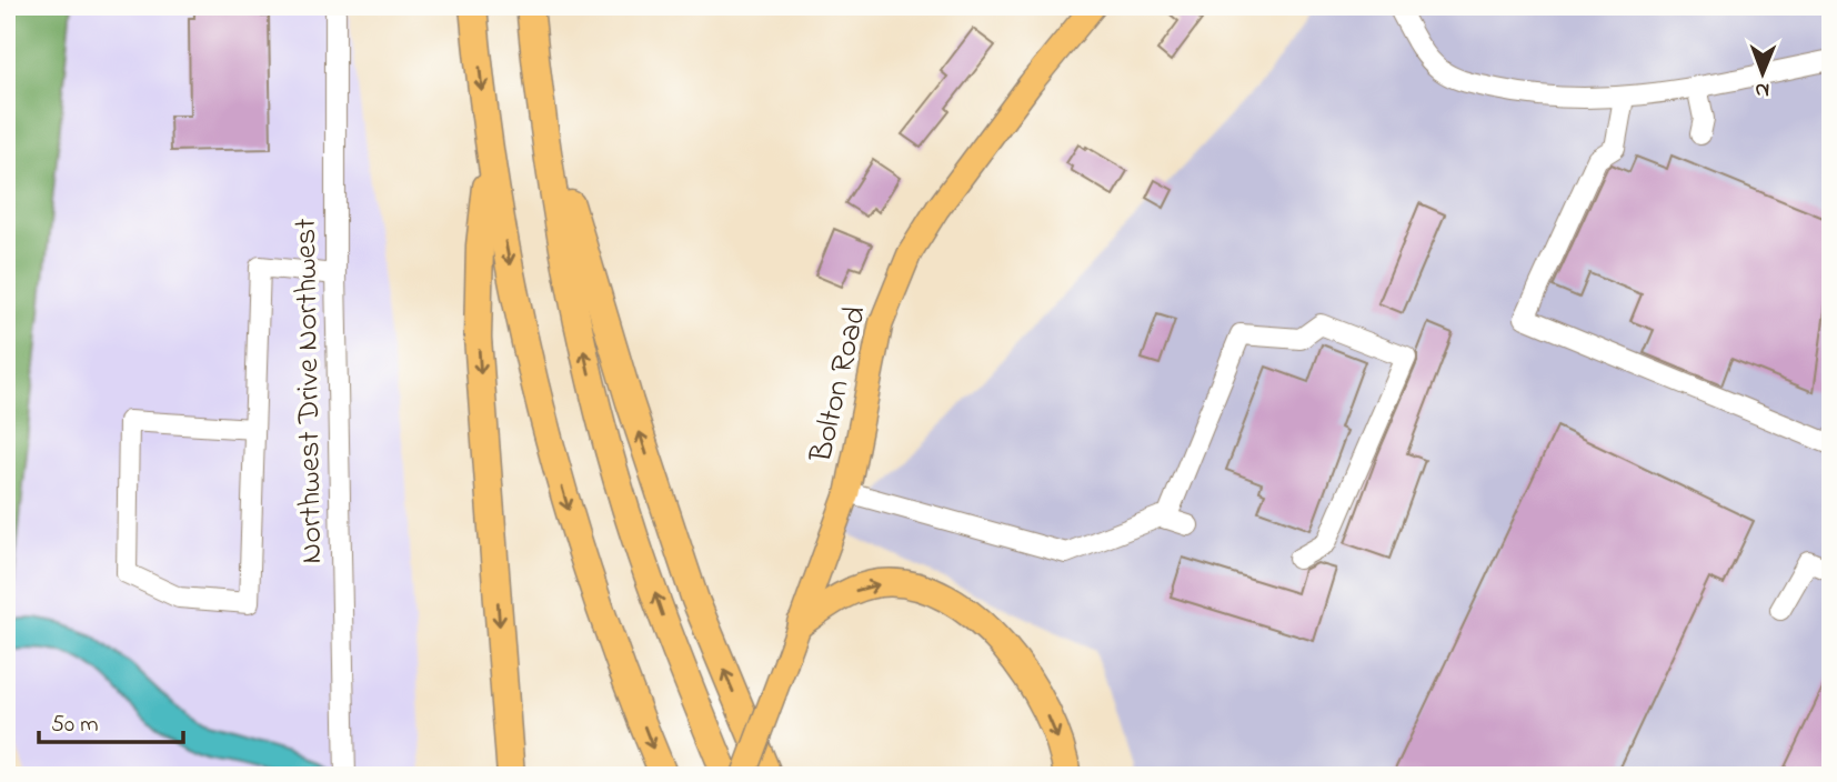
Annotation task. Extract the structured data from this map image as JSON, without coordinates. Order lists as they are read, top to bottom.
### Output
{
  "streets": {
    "main road": ["Bolton Road"],
    "street": ["Northwest Drive Northwest"]
  },
  "scale_bar": "50 m",
  "north": "bottom"
}
